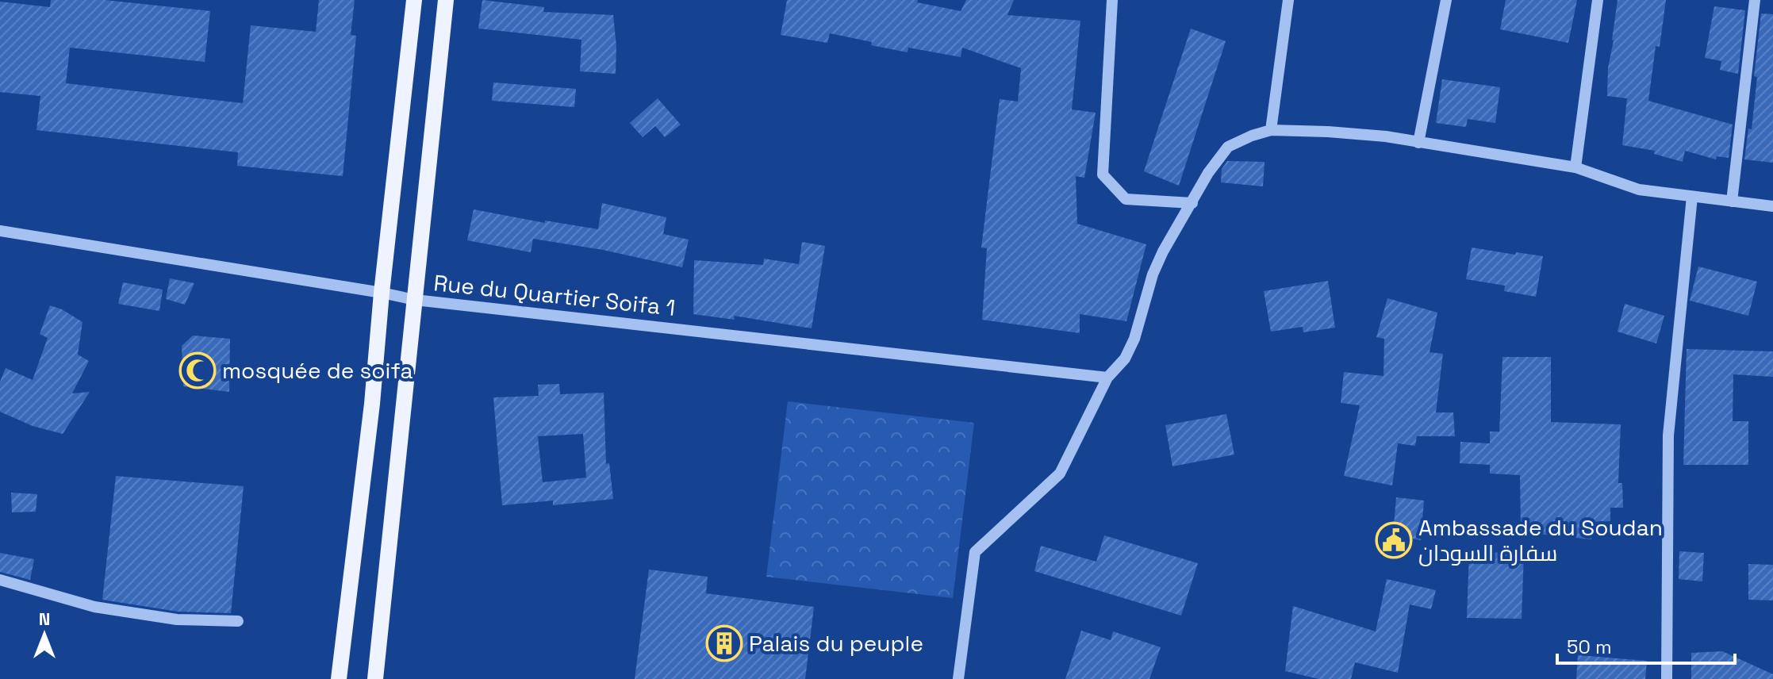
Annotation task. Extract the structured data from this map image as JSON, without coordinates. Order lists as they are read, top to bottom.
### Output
{
  "streets": {
    "street": ["Rue du Quartier Soifa 1"]
  },
  "places": {
    "mosque": ["mosquée de soifa"],
    "public building": ["Ambassade du Soudan سفارة السودان"],
    "building": ["Palais du peuple"]
  },
  "scale_bar": "50 m",
  "north": "top"
}
